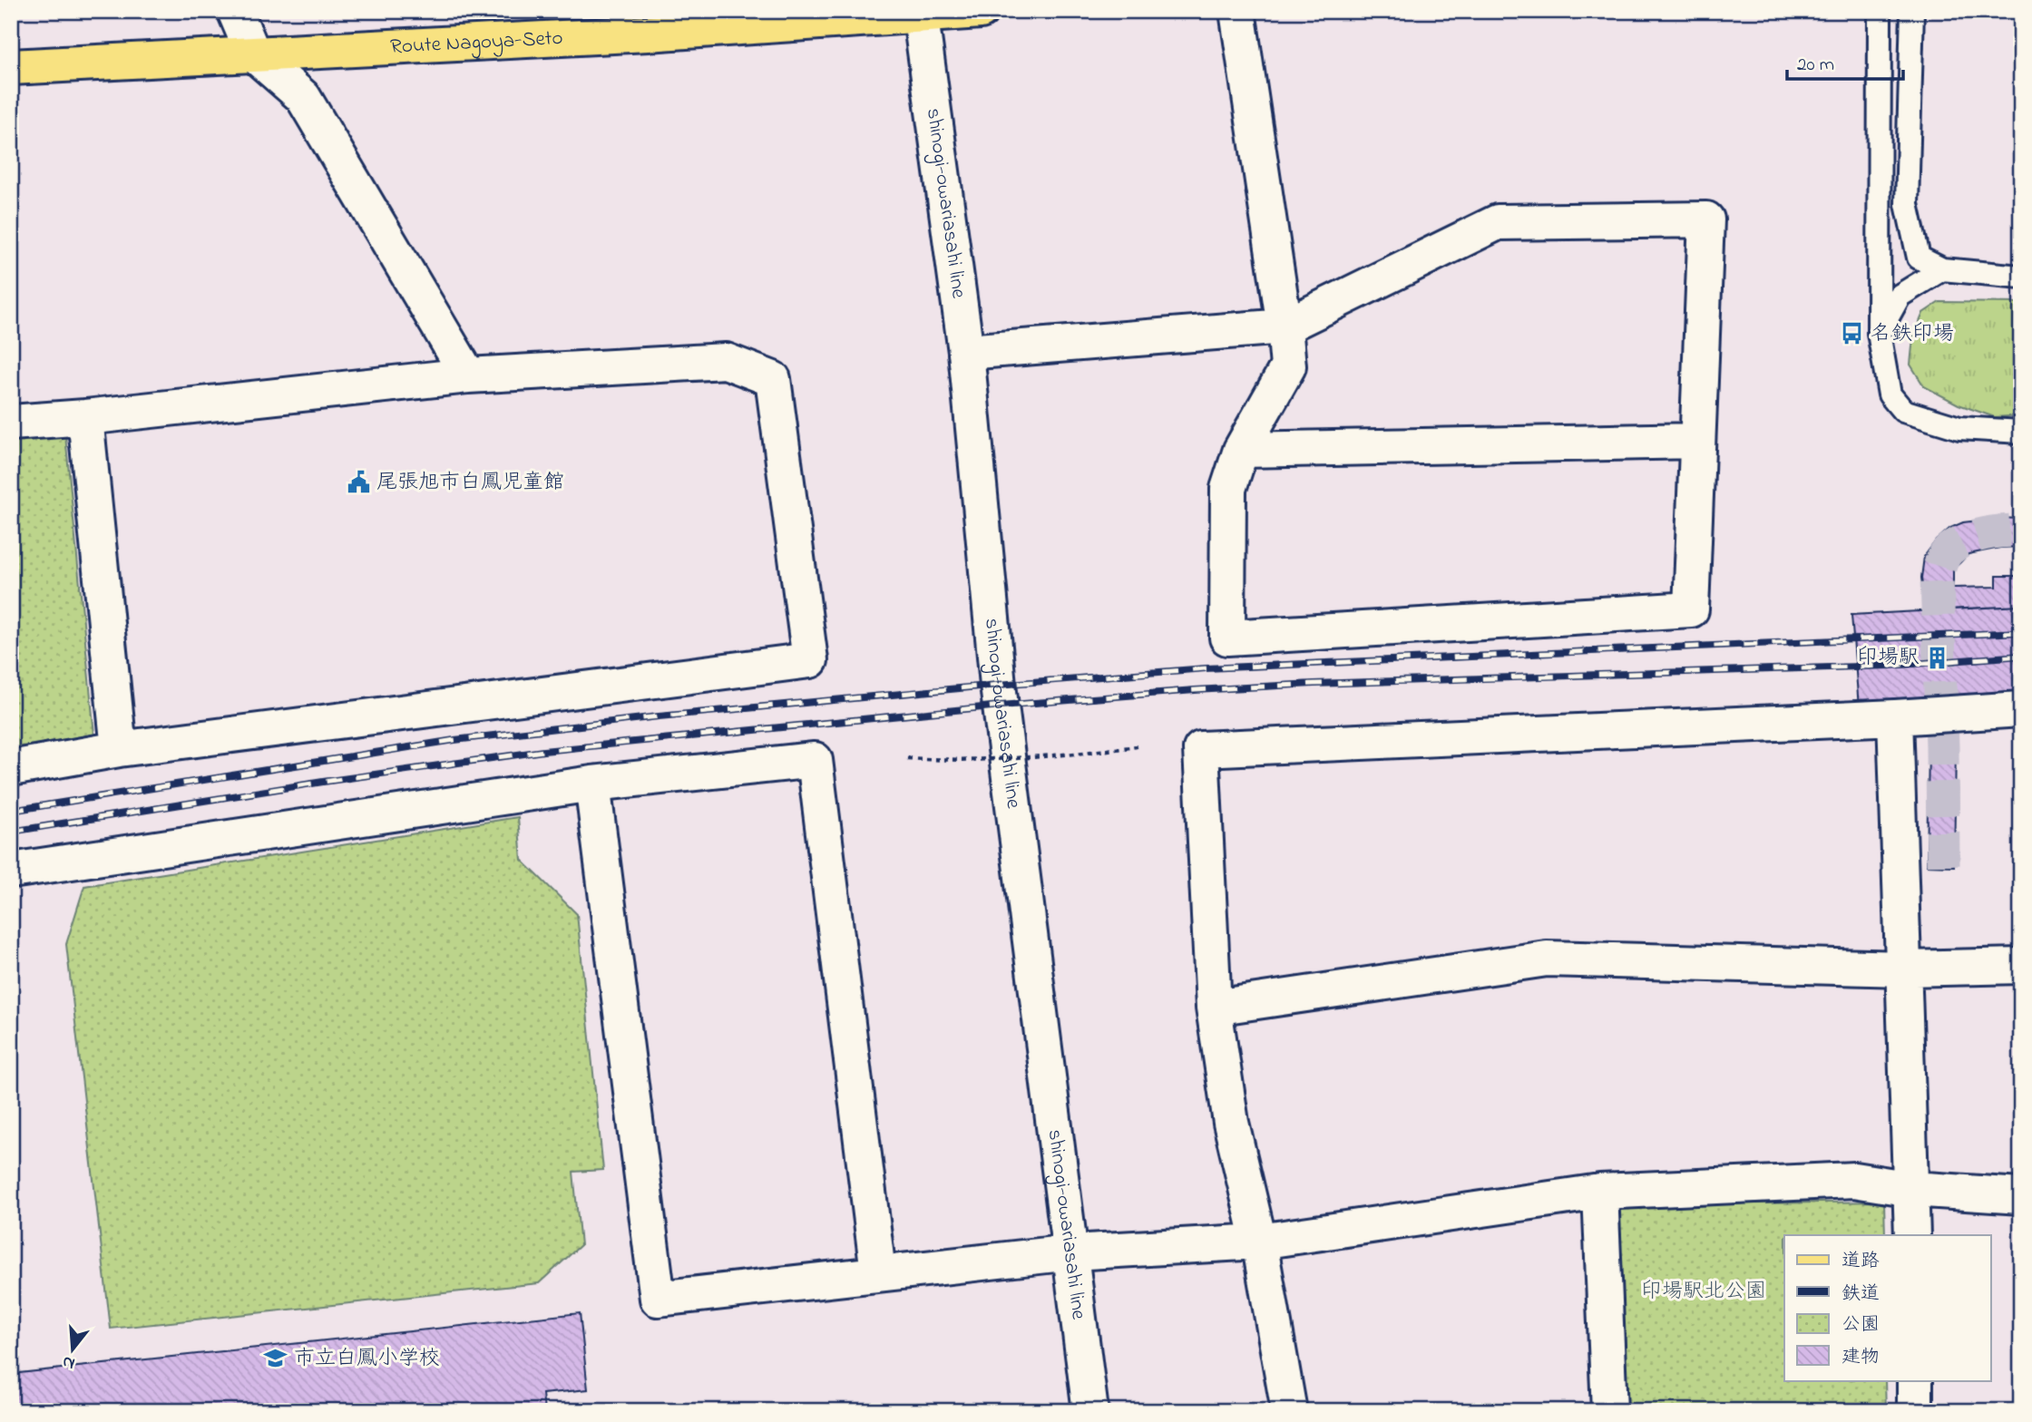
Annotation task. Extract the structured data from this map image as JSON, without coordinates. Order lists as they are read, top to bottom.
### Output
{
  "streets": {
    "main road": ["Route Nagoya-Seto"],
    "street": ["shinogi-owariasahi line"]
  },
  "crossings": [
    ["Route Nagoya-Seto", "shinogi-owariasahi line"]
  ],
  "parks": ["印場駅北公園"],
  "places": {
    "bus stop": ["名鉄印場"],
    "public building": ["尾張旭市白鳳児童館"],
    "building": ["印場駅"],
    "school or university": ["市立白鳳小学校"]
  },
  "legend": [
    "道路",
    "鉄道",
    "公園",
    "建物"
  ],
  "scale_bar": "20 m",
  "north": "bottom"
}
